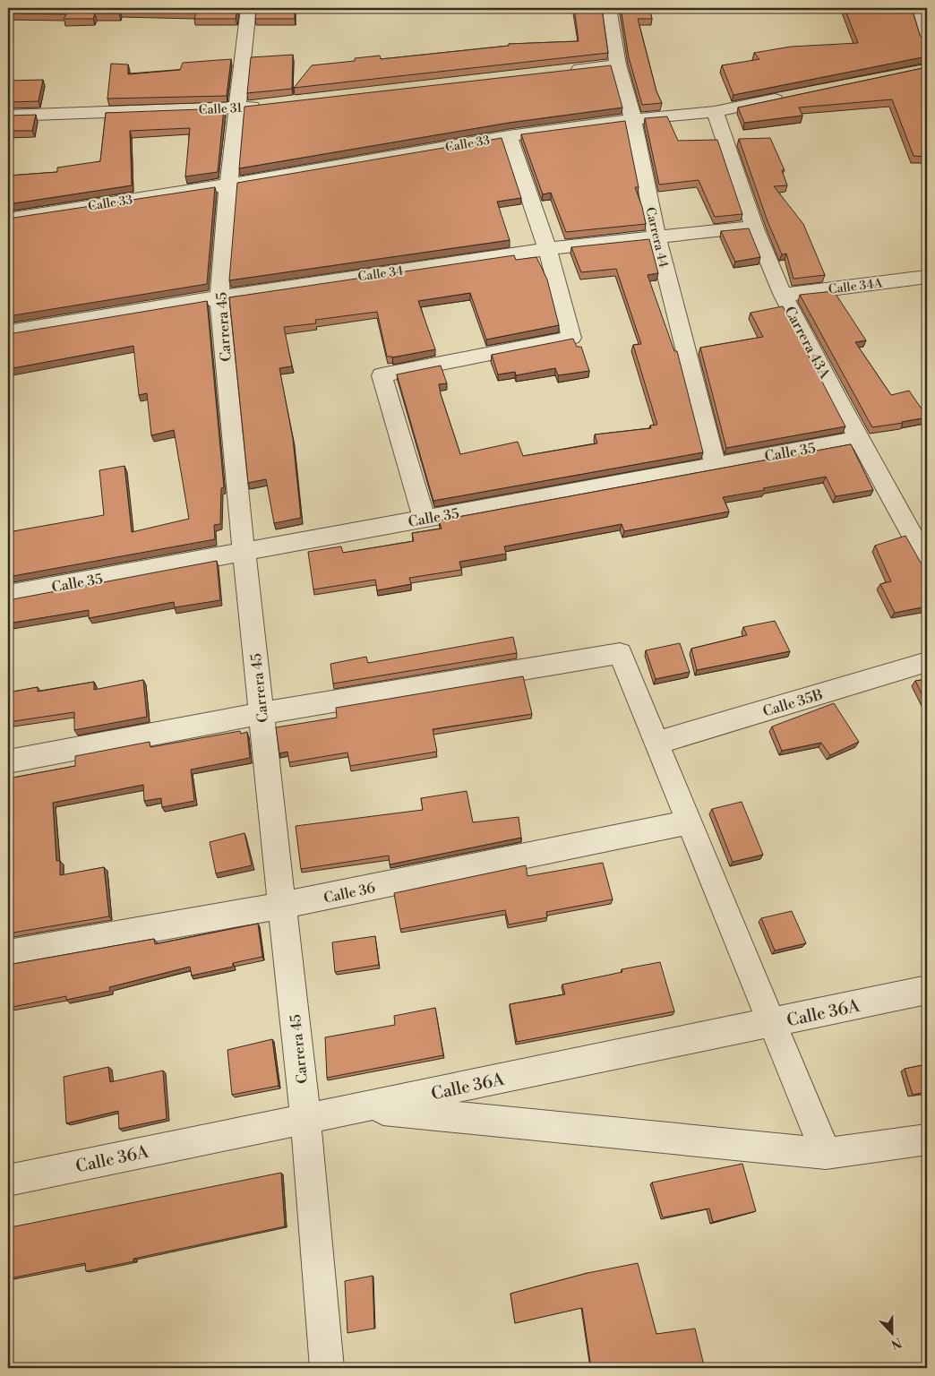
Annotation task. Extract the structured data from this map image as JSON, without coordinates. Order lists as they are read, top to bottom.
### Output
{
  "streets": {
    "street": [
      "Calle 31",
      "Calle 33",
      "Carrera 44",
      "Calle 34",
      "Calle 34A",
      "Carrera 45",
      "Carrera 43A",
      "Calle 35",
      "Calle 35B",
      "Calle 36",
      "Calle 36A"
    ]
  },
  "crossings": [
    ["Calle 31", "Carrera 45"],
    ["Calle 33", "Carrera 44"],
    ["Calle 33", "Carrera 45"],
    ["Calle 33", "Carrera 43A"],
    ["Carrera 44", "Calle 34"],
    ["Carrera 44", "Calle 35"],
    ["Calle 34", "Carrera 45"],
    ["Calle 34", "Carrera 43A"],
    ["Calle 34A", "Carrera 43A"],
    ["Carrera 45", "Calle 35"],
    ["Carrera 45", "Calle 36"],
    ["Carrera 45", "Calle 36A"],
    ["Carrera 43A", "Calle 35"]
  ],
  "north": "bottom"
}
